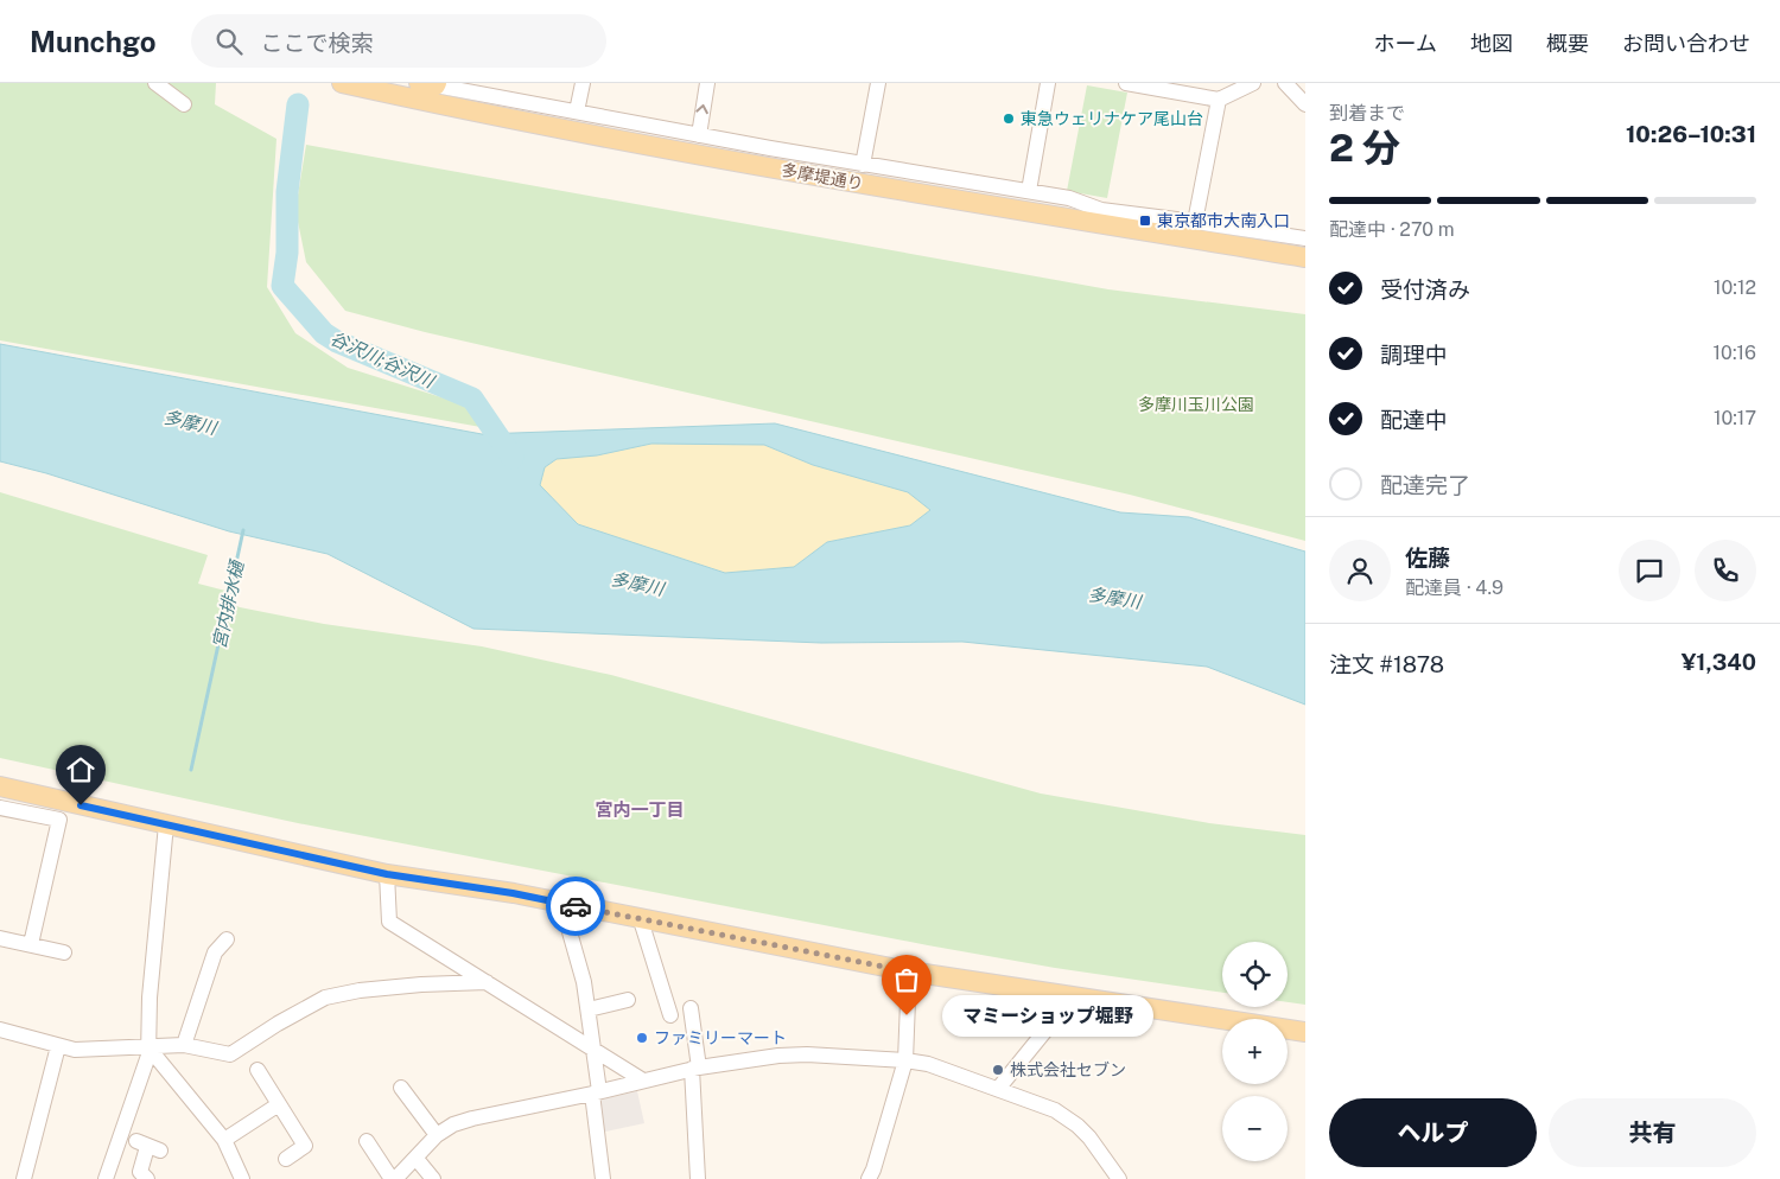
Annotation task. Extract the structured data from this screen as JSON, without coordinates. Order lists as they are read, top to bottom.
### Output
{
  "streets": {
    "main road": ["多摩堤通り"]
  },
  "districts": ["宮内一丁目"],
  "water": ["谷沢川;谷沢川", "多摩川", "宮内排水樋"],
  "parks": ["多摩川玉川公園"],
  "places": {
    "other": [
      "東急ウェリナケア尾山台",
      "マミーショップ堀野",
      "ファミリーマート",
      "株式会社セブン"
    ],
    "transit": ["東京都市大南入口"]
  },
  "page": {
    "header": "Munchgo",
    "search": "ここで検索",
    "nav": [
      "ホーム",
      "地図",
      "概要",
      "お問い合わせ"
    ],
    "heading": ["2 分", "到着まで", "10:26–10:31"],
    "panel": [
      "佐藤",
      "配達員 · 4.9",
      "注文 #1878",
      "¥1,340"
    ],
    "bar": "配達中 · 270 m",
    "list": [
      ["受付済み", "10:12"],
      ["調理中", "10:16"],
      ["配達中", "10:17"],
      "配達完了"
    ],
    "map_buttons": ["+", "−"],
    "bubble": "マミーショップ堀野",
    "buttons": ["ヘルプ", "共有"]
  }
}
